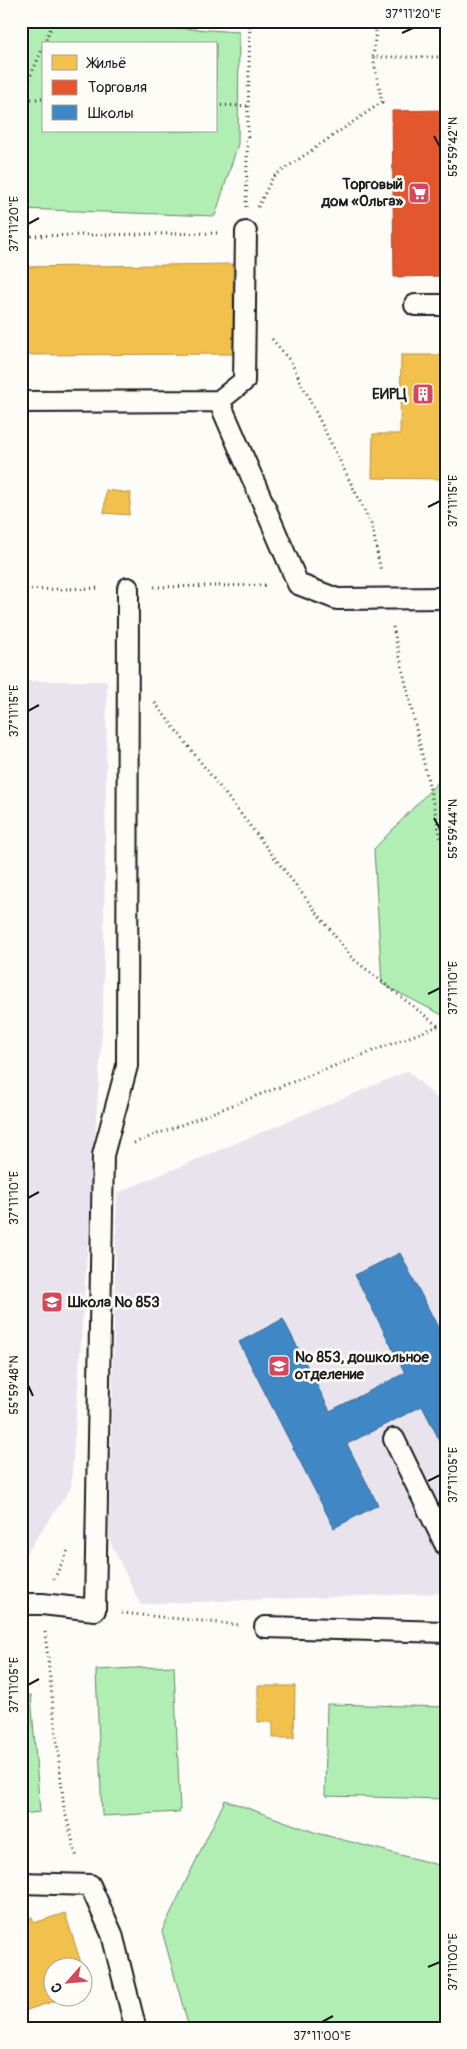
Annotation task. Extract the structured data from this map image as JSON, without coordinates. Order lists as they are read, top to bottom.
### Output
{
  "places": {
    "supermarket": ["Торговый дом «Ольга»"],
    "building": ["ЕИРЦ"],
    "school or university": ["Школа № 853", "№ 853, дошкольное отделение"]
  },
  "legend": ["Жильё", "Торговля", "Школы"],
  "north": "bottom left",
  "coordinates": [
    "37°11'20\"E",
    "55°59'42\"N",
    "37°11'15\"E",
    "55°59'44\"N",
    "37°11'10\"E",
    "55°59'48\"N",
    "37°11'05\"E",
    "37°11'00\"E"
  ]
}
